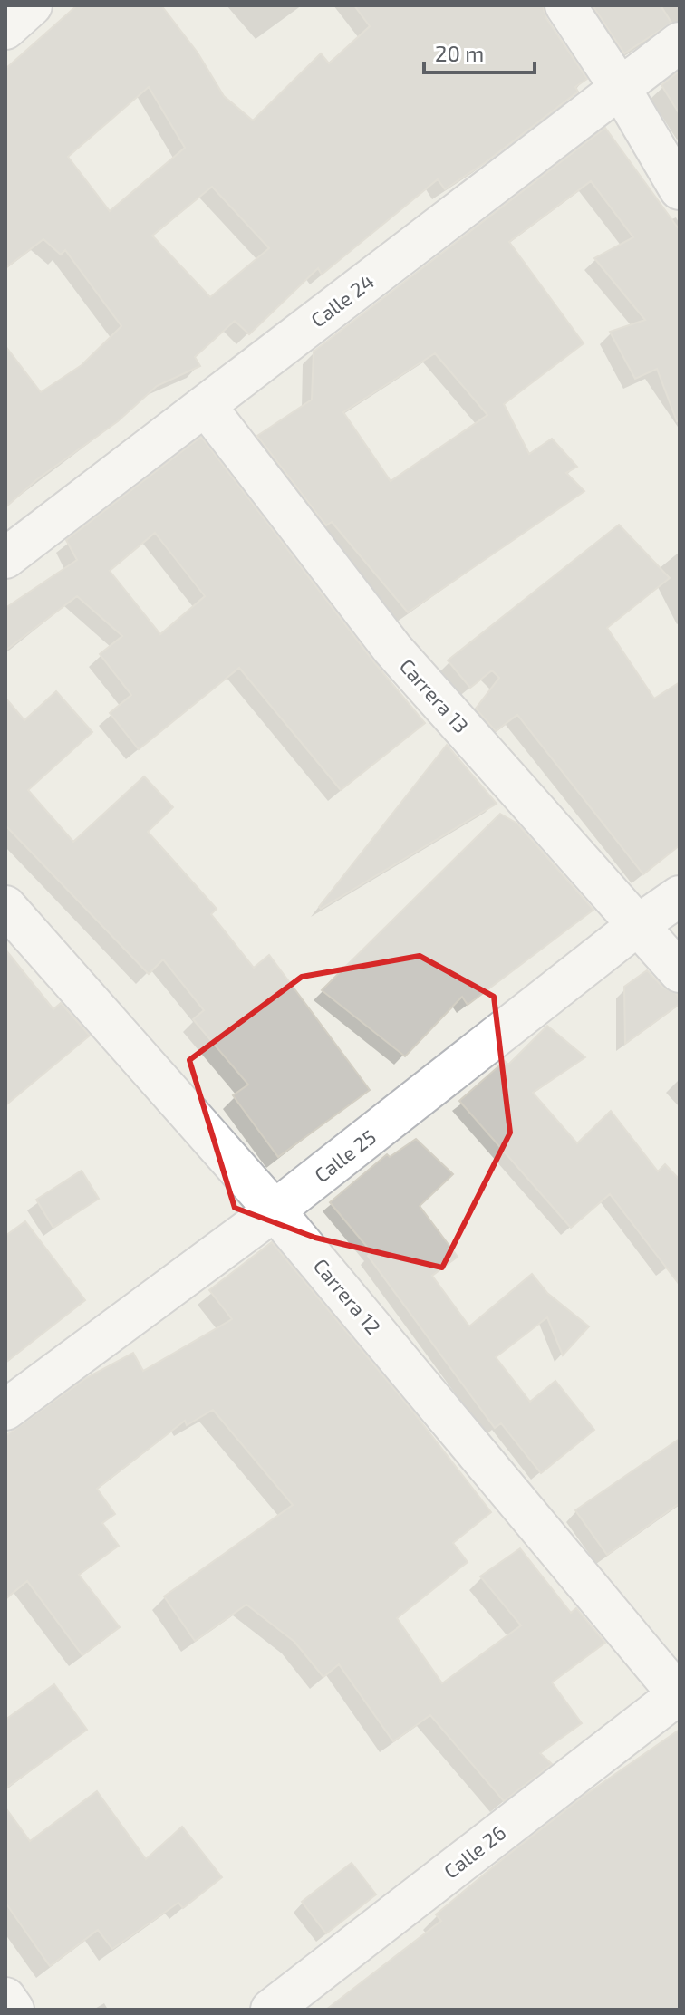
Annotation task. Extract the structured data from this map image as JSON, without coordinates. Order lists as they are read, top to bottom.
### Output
{
  "streets": {
    "street": [
      "Calle 24",
      "Carrera 13",
      "Calle 25",
      "Carrera 12",
      "Calle 26"
    ]
  },
  "crossings": [
    ["Calle 24", "Carrera 13"],
    ["Carrera 13", "Calle 25"],
    ["Calle 25", "Carrera 12"],
    ["Carrera 12", "Calle 26"]
  ],
  "scale_bar": "20 m"
}
